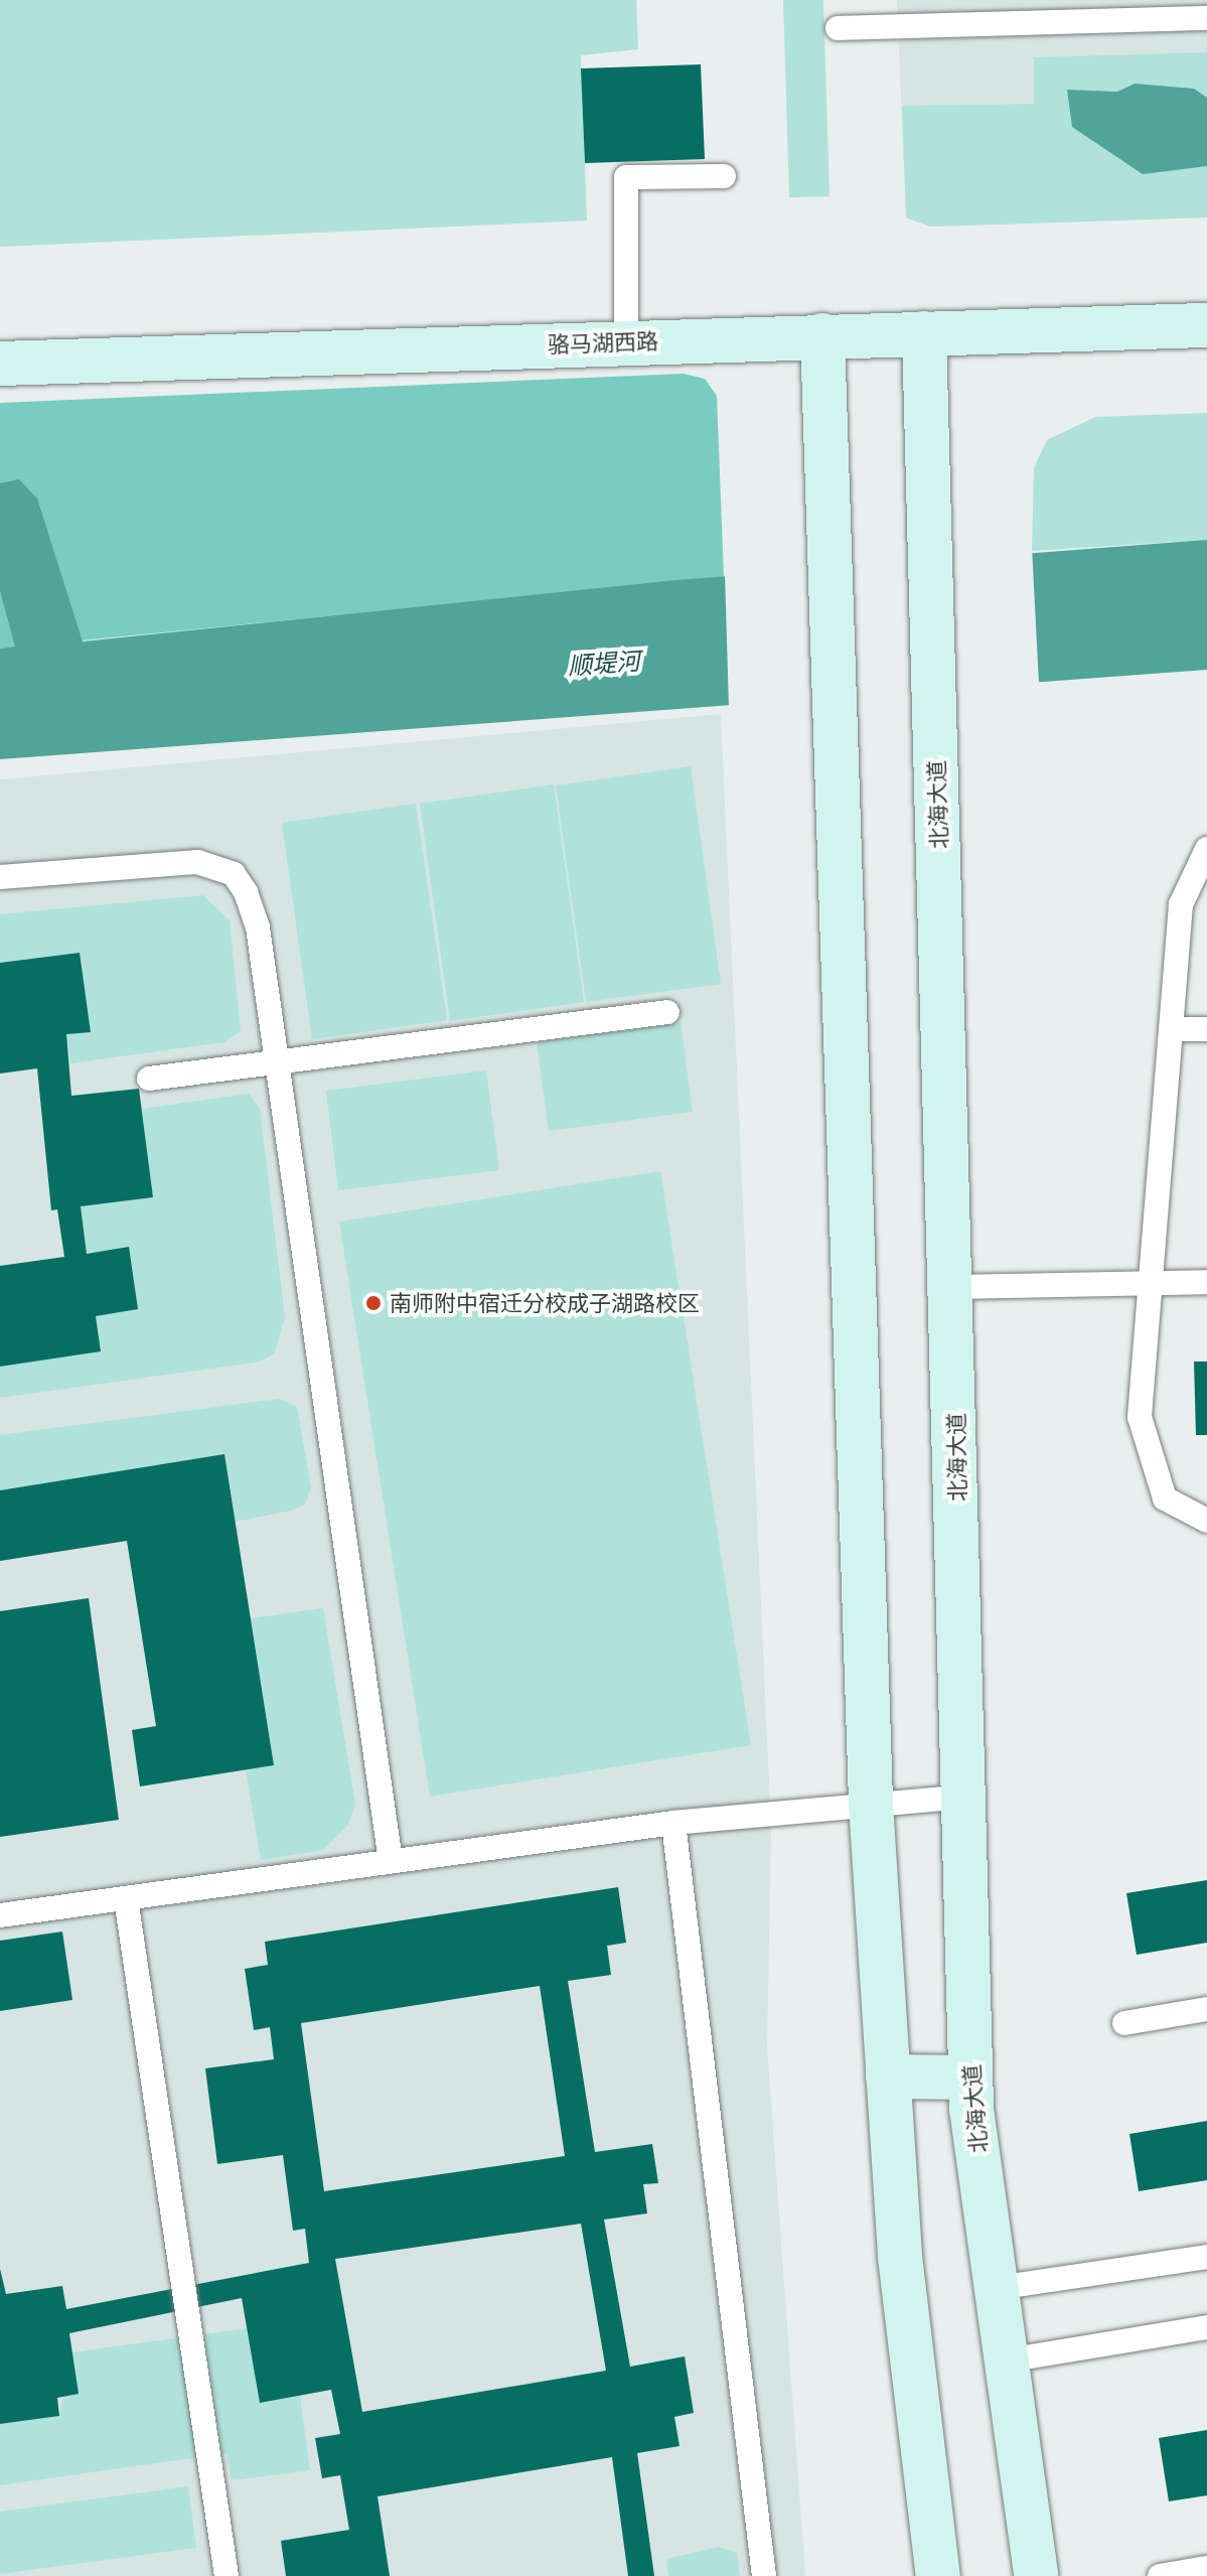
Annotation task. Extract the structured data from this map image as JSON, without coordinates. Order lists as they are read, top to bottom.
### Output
{
  "streets": {
    "street": ["骆马湖西路", "北海大道"]
  },
  "crossings": [
    ["骆马湖西路", "北海大道"]
  ],
  "water": ["顺堤河"],
  "places": ["南师附中宿迁分校成子湖路校区"]
}
